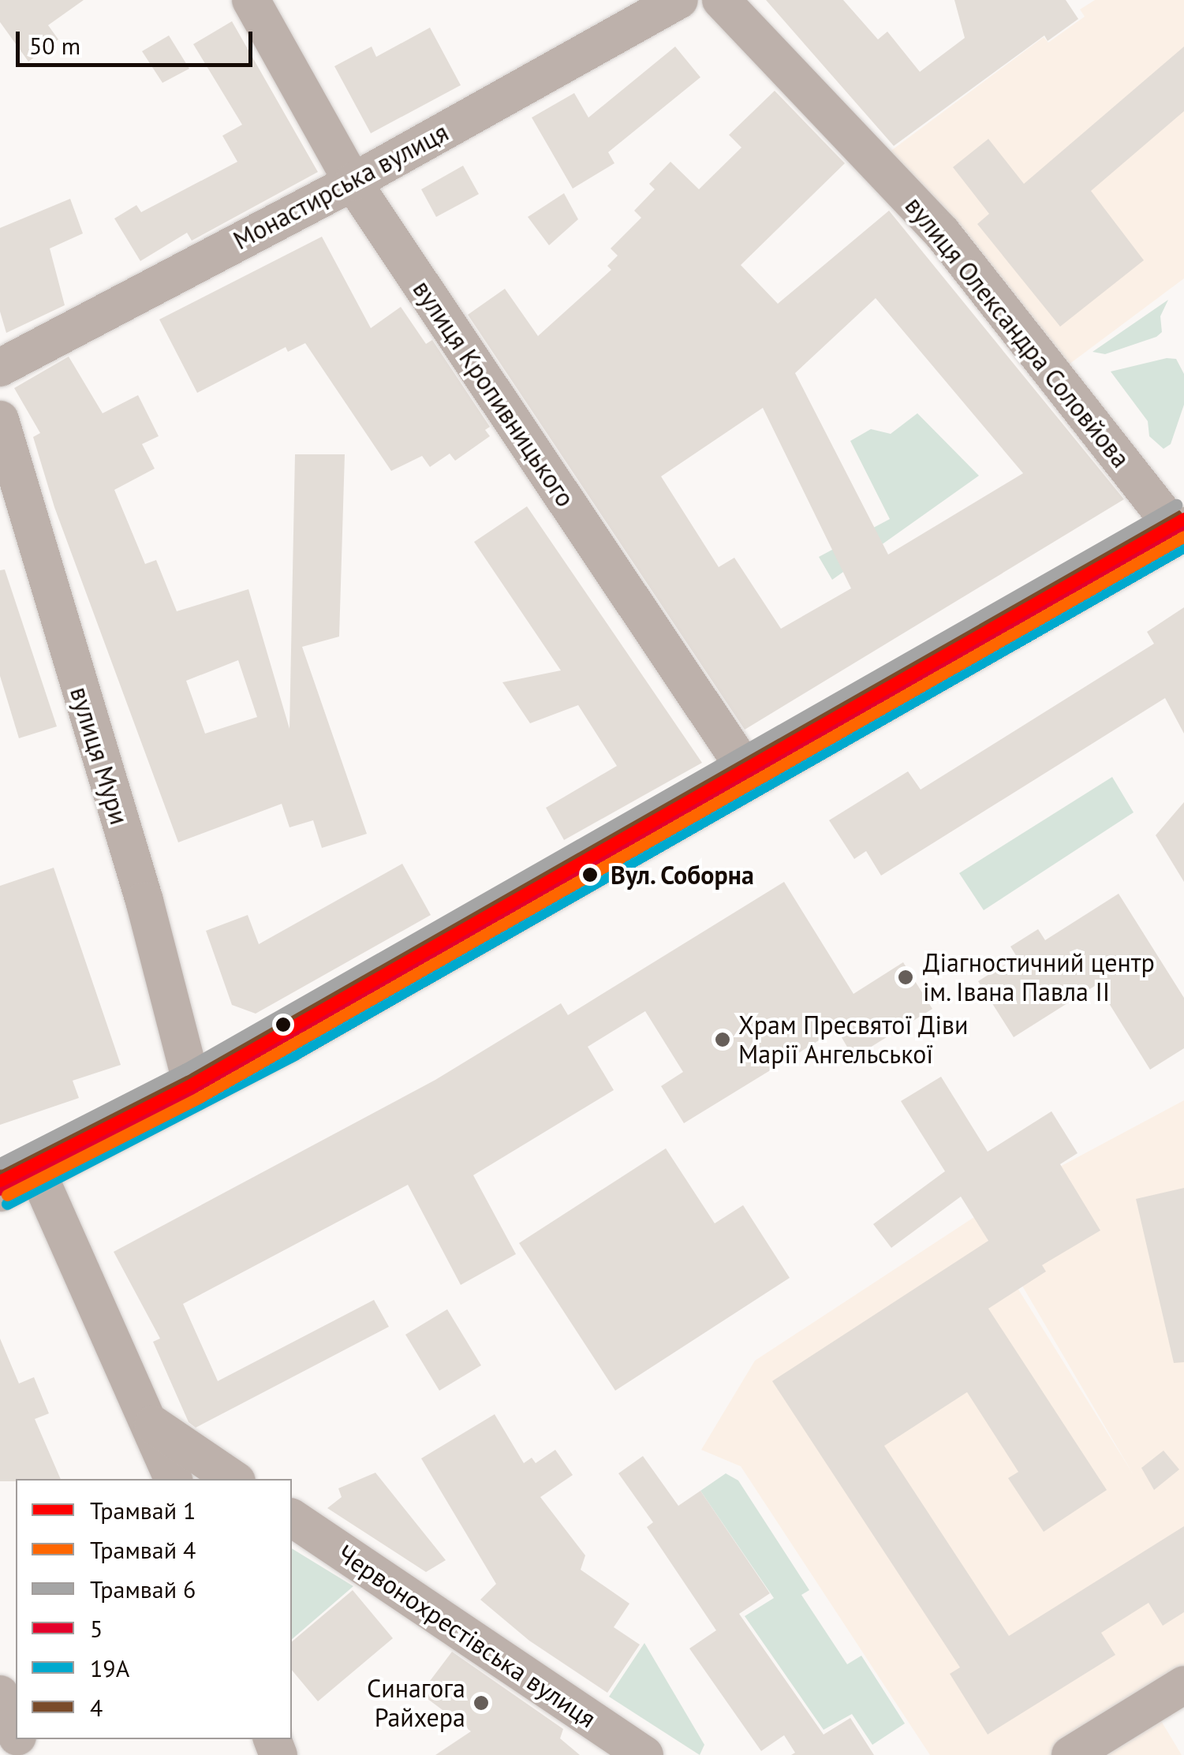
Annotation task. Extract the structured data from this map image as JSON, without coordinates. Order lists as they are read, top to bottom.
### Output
{
  "streets": {
    "street": [
      "Монастирська вулиця",
      "вулиця Олександра Соловйова",
      "вулиця Кропивницького",
      "вулиця Мури",
      "Червонохрестівська вулиця"
    ]
  },
  "crossings": [
    ["Монастирська вулиця", "вулиця Кропивницького"]
  ],
  "places": [
    "Вул. Соборна",
    "Діагностичний центр ім. Івана Павла II",
    "Храм Пресвятої Діви Марії Ангельської",
    "Синагога Райхера"
  ],
  "lines": [
    "tram line 6",
    "transit line 4",
    "tram line 1",
    "transit line 5",
    "tram line 4",
    "transit line 19А"
  ],
  "legend": [
    "Трамвай 1",
    "Трамвай 4",
    "Трамвай 6",
    "5",
    "19А",
    "4"
  ],
  "scale_bar": "50 m"
}
